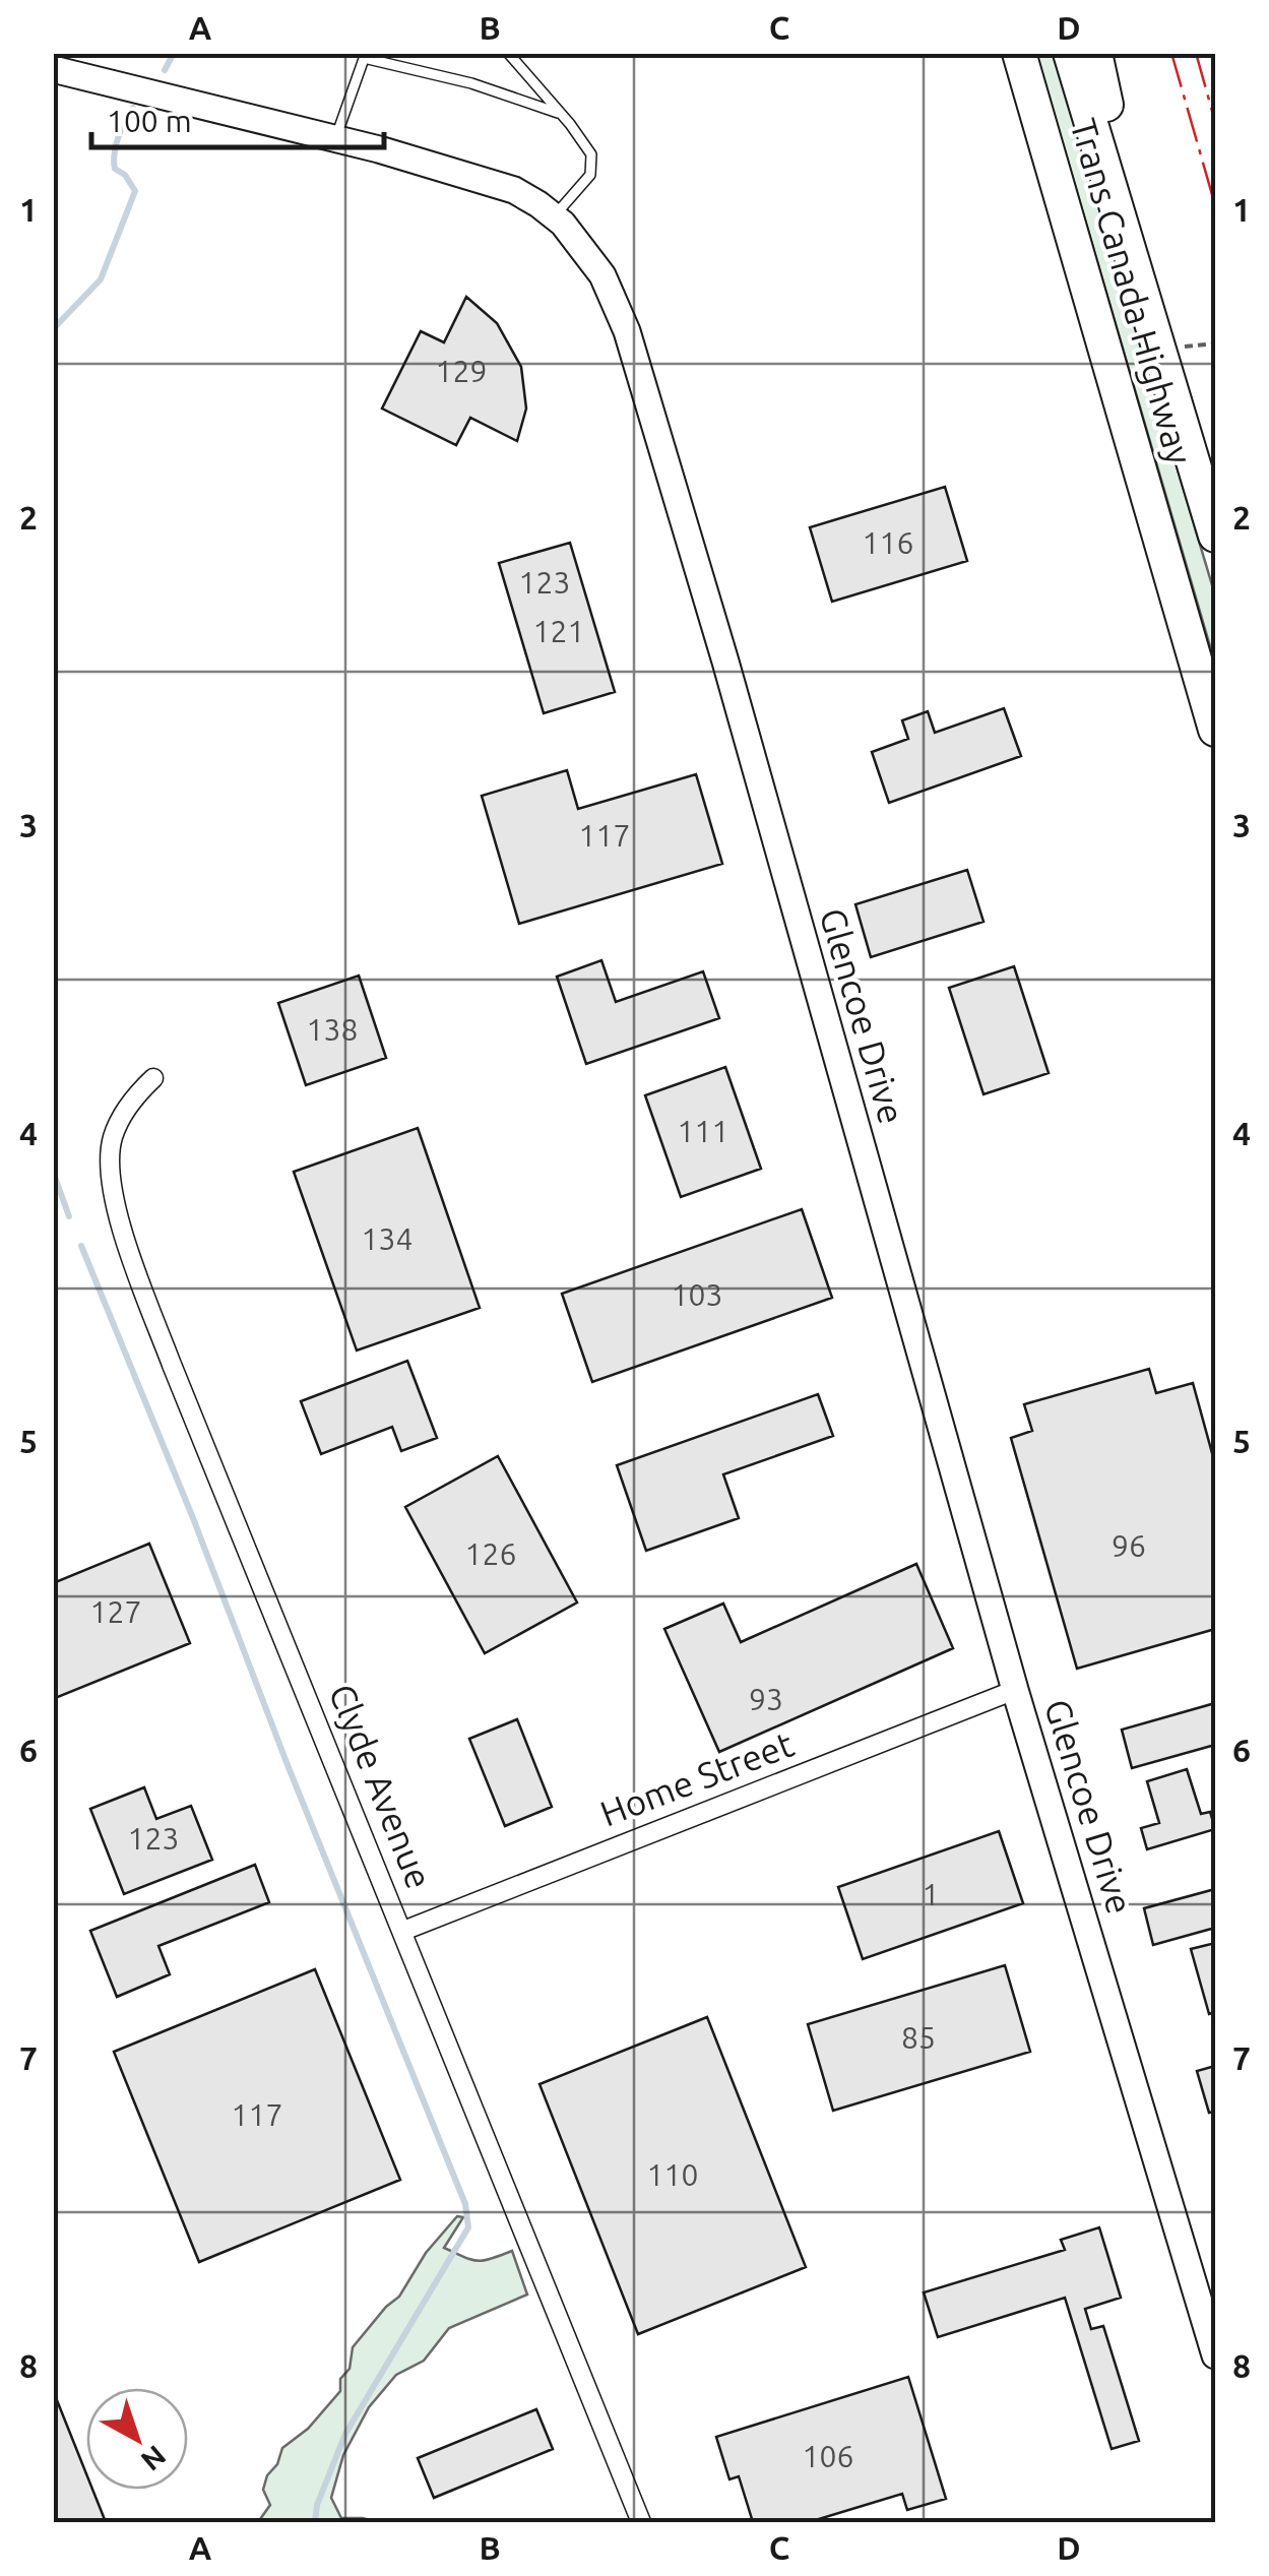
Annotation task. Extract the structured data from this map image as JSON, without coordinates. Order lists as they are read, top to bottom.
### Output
{
  "streets": {
    "highway": ["Trans Canada Highway"],
    "street": ["Glencoe Drive", "Home Street", "Clyde Avenue"]
  },
  "crossings": [
    ["Glencoe Drive", "Home Street"],
    ["Home Street", "Clyde Avenue"]
  ],
  "house_numbers": [
    "129",
    "116",
    "123",
    "121",
    "117",
    "138",
    "111",
    "134",
    "103",
    "96",
    "126",
    "127",
    "93",
    "123",
    "1",
    "85",
    "117",
    "110",
    "106"
  ],
  "scale_bar": "100 m",
  "north": "bottom right",
  "grid": {
    "columns": [
      "A",
      "B",
      "C",
      "D"
    ],
    "rows": [
      "1",
      "2",
      "3",
      "4",
      "5",
      "6",
      "7",
      "8"
    ]
  }
}
